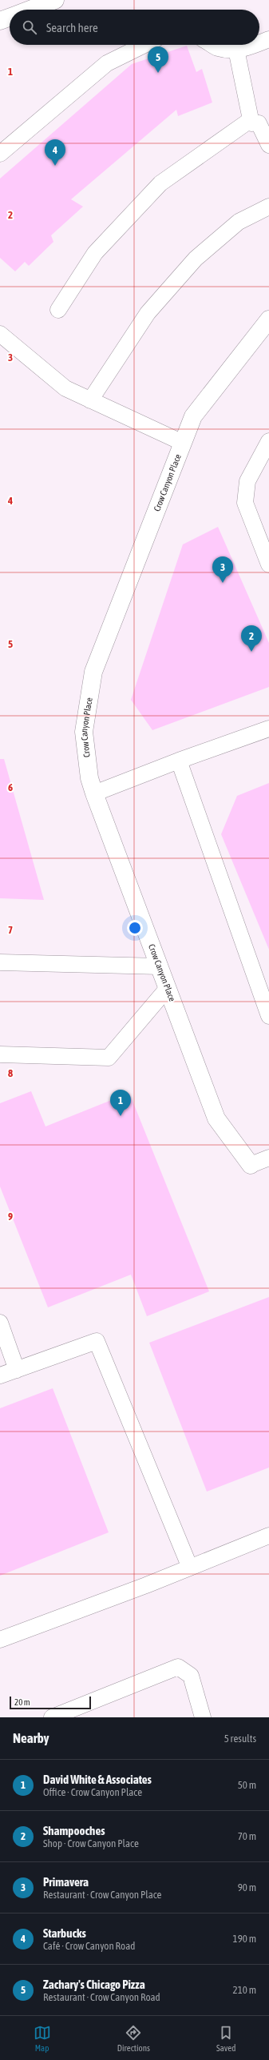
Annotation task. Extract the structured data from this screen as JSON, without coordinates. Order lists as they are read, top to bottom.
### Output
{
  "streets": {
    "street": ["Crow Canyon Place"]
  },
  "scale_bar": "20 m",
  "page": {
    "search": "Search here",
    "pins": [
      "5",
      "4",
      "3",
      "2",
      "1"
    ],
    "scale": "20 m",
    "heading": ["Nearby", "5 results"],
    "list": [
      {
        "mark": "1",
        "name": "David White & Associates",
        "note": "Office · Crow Canyon Place",
        "value": "50 m"
      },
      {
        "mark": "2",
        "name": "Shampooches",
        "note": "Shop · Crow Canyon Place",
        "value": "70 m"
      },
      {
        "mark": "3",
        "name": "Primavera",
        "note": "Restaurant · Crow Canyon Place",
        "value": "90 m"
      },
      {
        "mark": "4",
        "name": "Starbucks",
        "note": "Café · Crow Canyon Road",
        "value": "190 m"
      },
      {
        "mark": "5",
        "name": "Zachary's Chicago Pizza",
        "note": "Restaurant · Crow Canyon Road",
        "value": "210 m"
      }
    ],
    "nav": ["Map", "Directions", "Saved"]
  },
  "grid": {
    "rows": [
      "1",
      "2",
      "3",
      "4",
      "5",
      "6",
      "7",
      "8",
      "9"
    ]
  }
}
